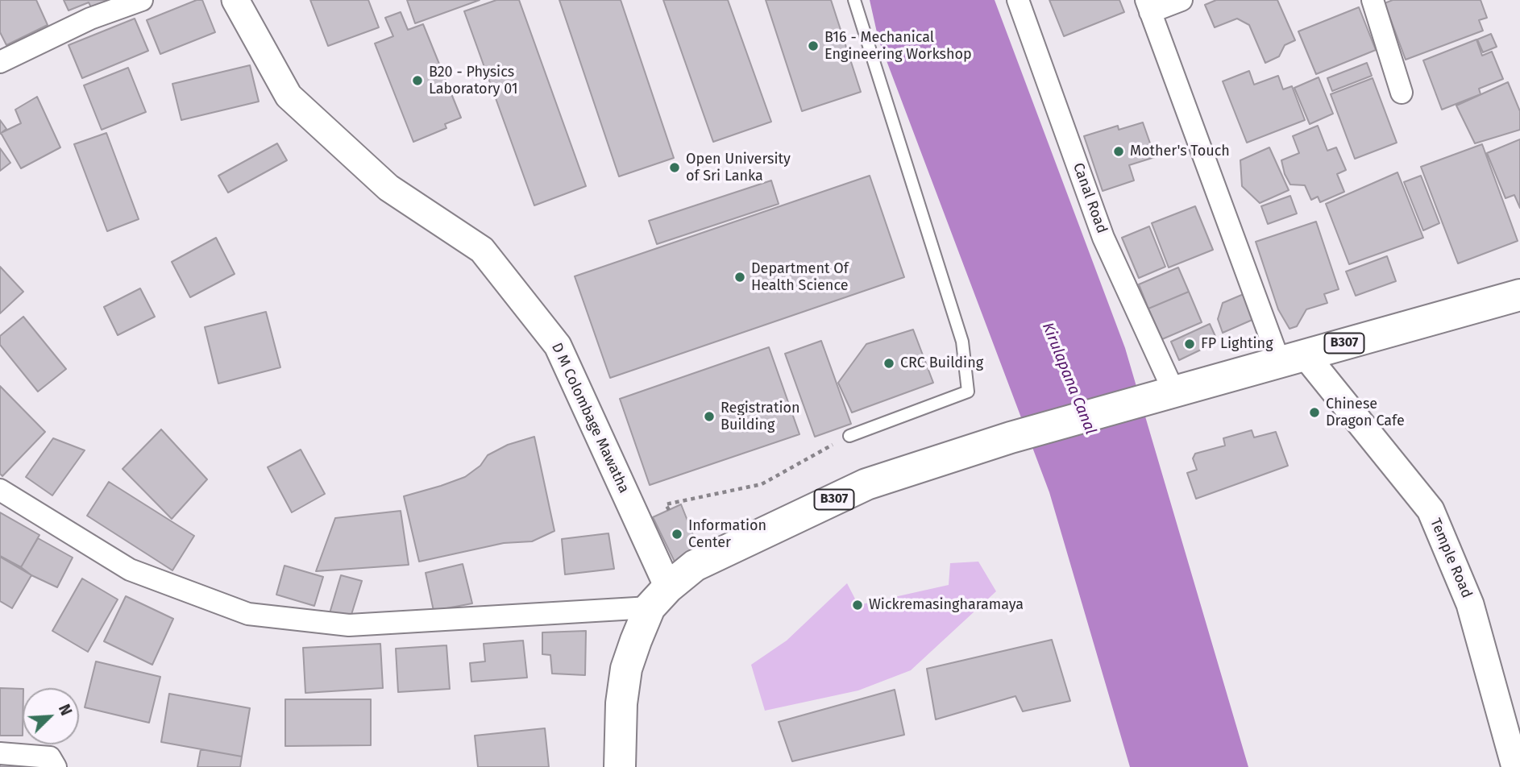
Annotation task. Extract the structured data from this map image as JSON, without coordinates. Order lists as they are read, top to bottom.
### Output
{
  "streets": {
    "main road": ["B307"],
    "street": ["Canal Road", "D M Colombage Mawatha", "Temple Road"]
  },
  "crossings": [
    ["Canal Road", "B307"],
    ["B307", "D M Colombage Mawatha"],
    ["B307", "Temple Road"]
  ],
  "water": ["Kirulapana Canal"],
  "places": [
    "B16 - Mechanical Engineering Workshop",
    "B20 - Physics Laboratory 01",
    "Mother's Touch",
    "Open University of Sri Lanka",
    "Department Of Health Science",
    "FP Lighting",
    "CRC Building",
    "Chinese Dragon Cafe",
    "Registration Building",
    "Information Center",
    "Wickremasingharamaya"
  ],
  "north": "top right"
}
